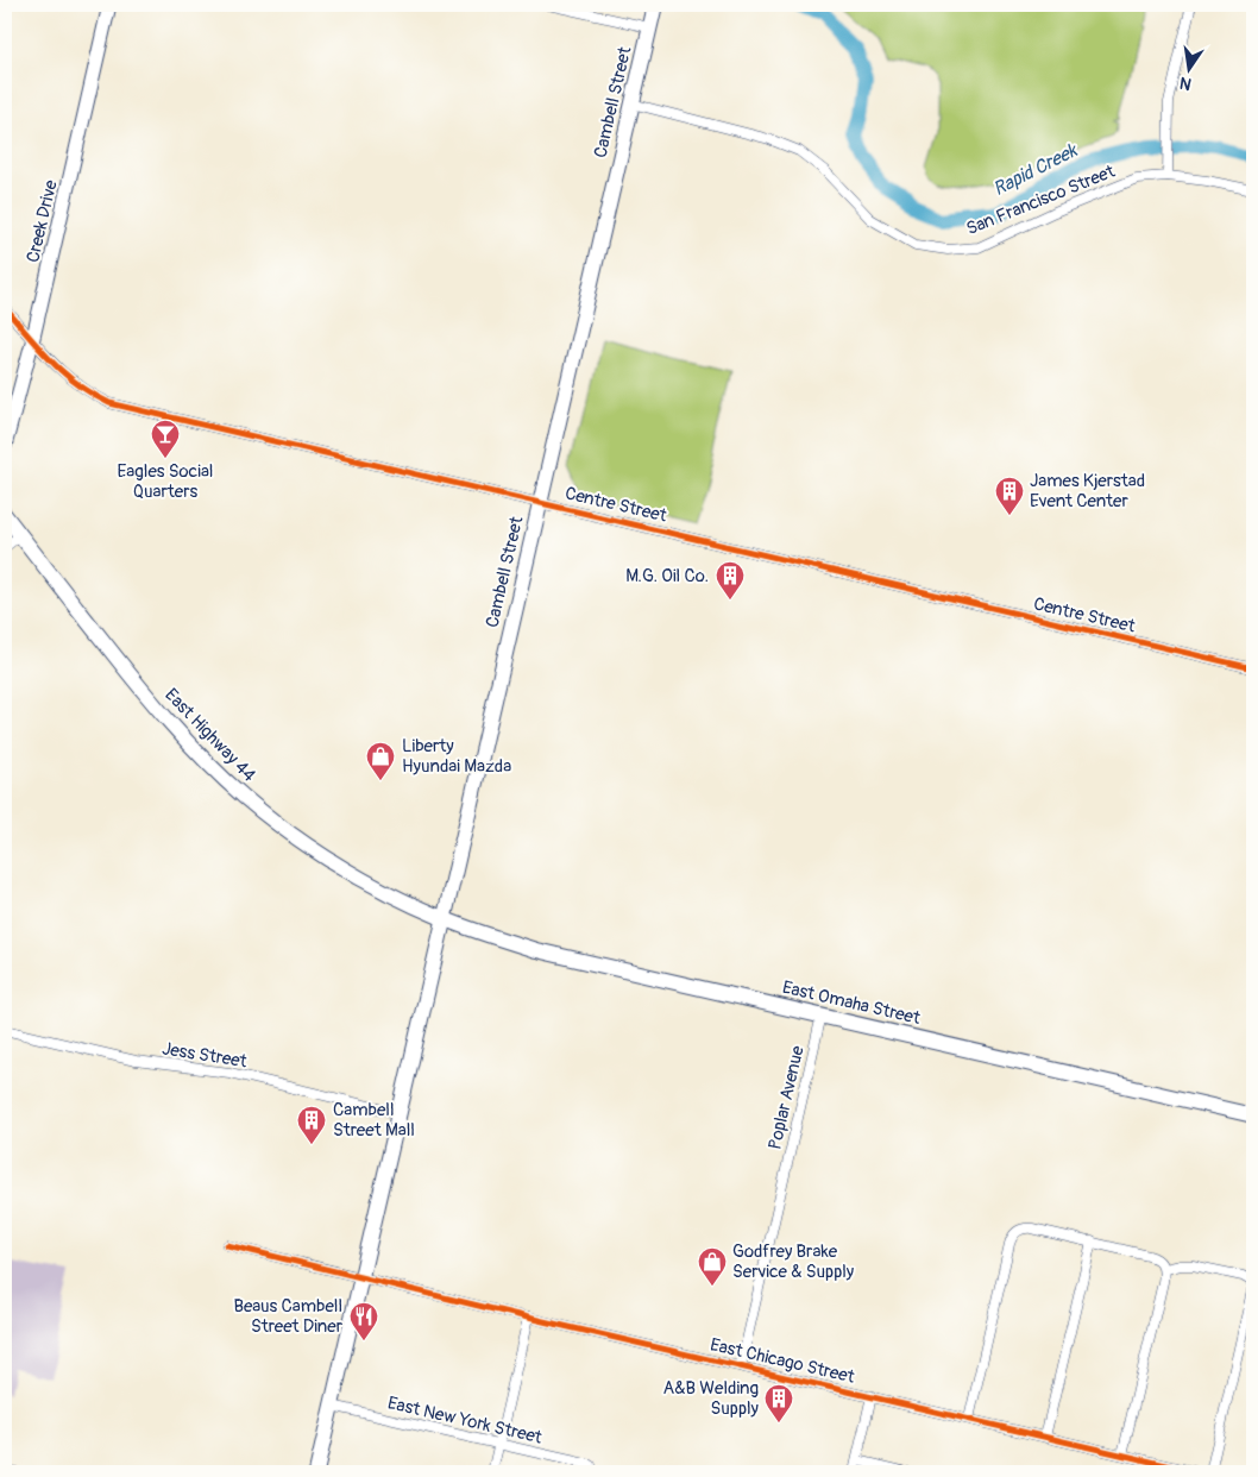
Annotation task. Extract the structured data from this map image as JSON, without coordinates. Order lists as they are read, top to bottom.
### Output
{
  "streets": {
    "main road": ["Cambell Street", "East Highway 44", "East Omaha Street"],
    "street": [
      "San Francisco Street",
      "Creek Drive",
      "Centre Street",
      "Jess Street",
      "Poplar Avenue",
      "East Chicago Street",
      "East New York Street"
    ]
  },
  "crossings": [
    ["Cambell Street", "San Francisco Street"],
    ["Cambell Street", "Centre Street"],
    ["Cambell Street", "East Highway 44"],
    ["Cambell Street", "East Omaha Street"],
    ["Cambell Street", "Jess Street"],
    ["Cambell Street", "East Chicago Street"],
    ["Cambell Street", "East New York Street"],
    ["Creek Drive", "Centre Street"],
    ["East Highway 44", "East Omaha Street"],
    ["East Omaha Street", "Poplar Avenue"],
    ["Poplar Avenue", "East Chicago Street"]
  ],
  "water": ["Rapid Creek"],
  "places": {
    "bar": ["Eagles Social Quarters"],
    "building": [
      "James Kjerstad Event Center",
      "M.G. Oil Co.",
      "Cambell Street Mall",
      "A&B Welding Supply"
    ],
    "shop": ["Liberty Hyundai Mazda", "Godfrey Brake Service & Supply"],
    "restaurant": ["Beaus Cambell Street Diner"]
  },
  "north": "bottom"
}
